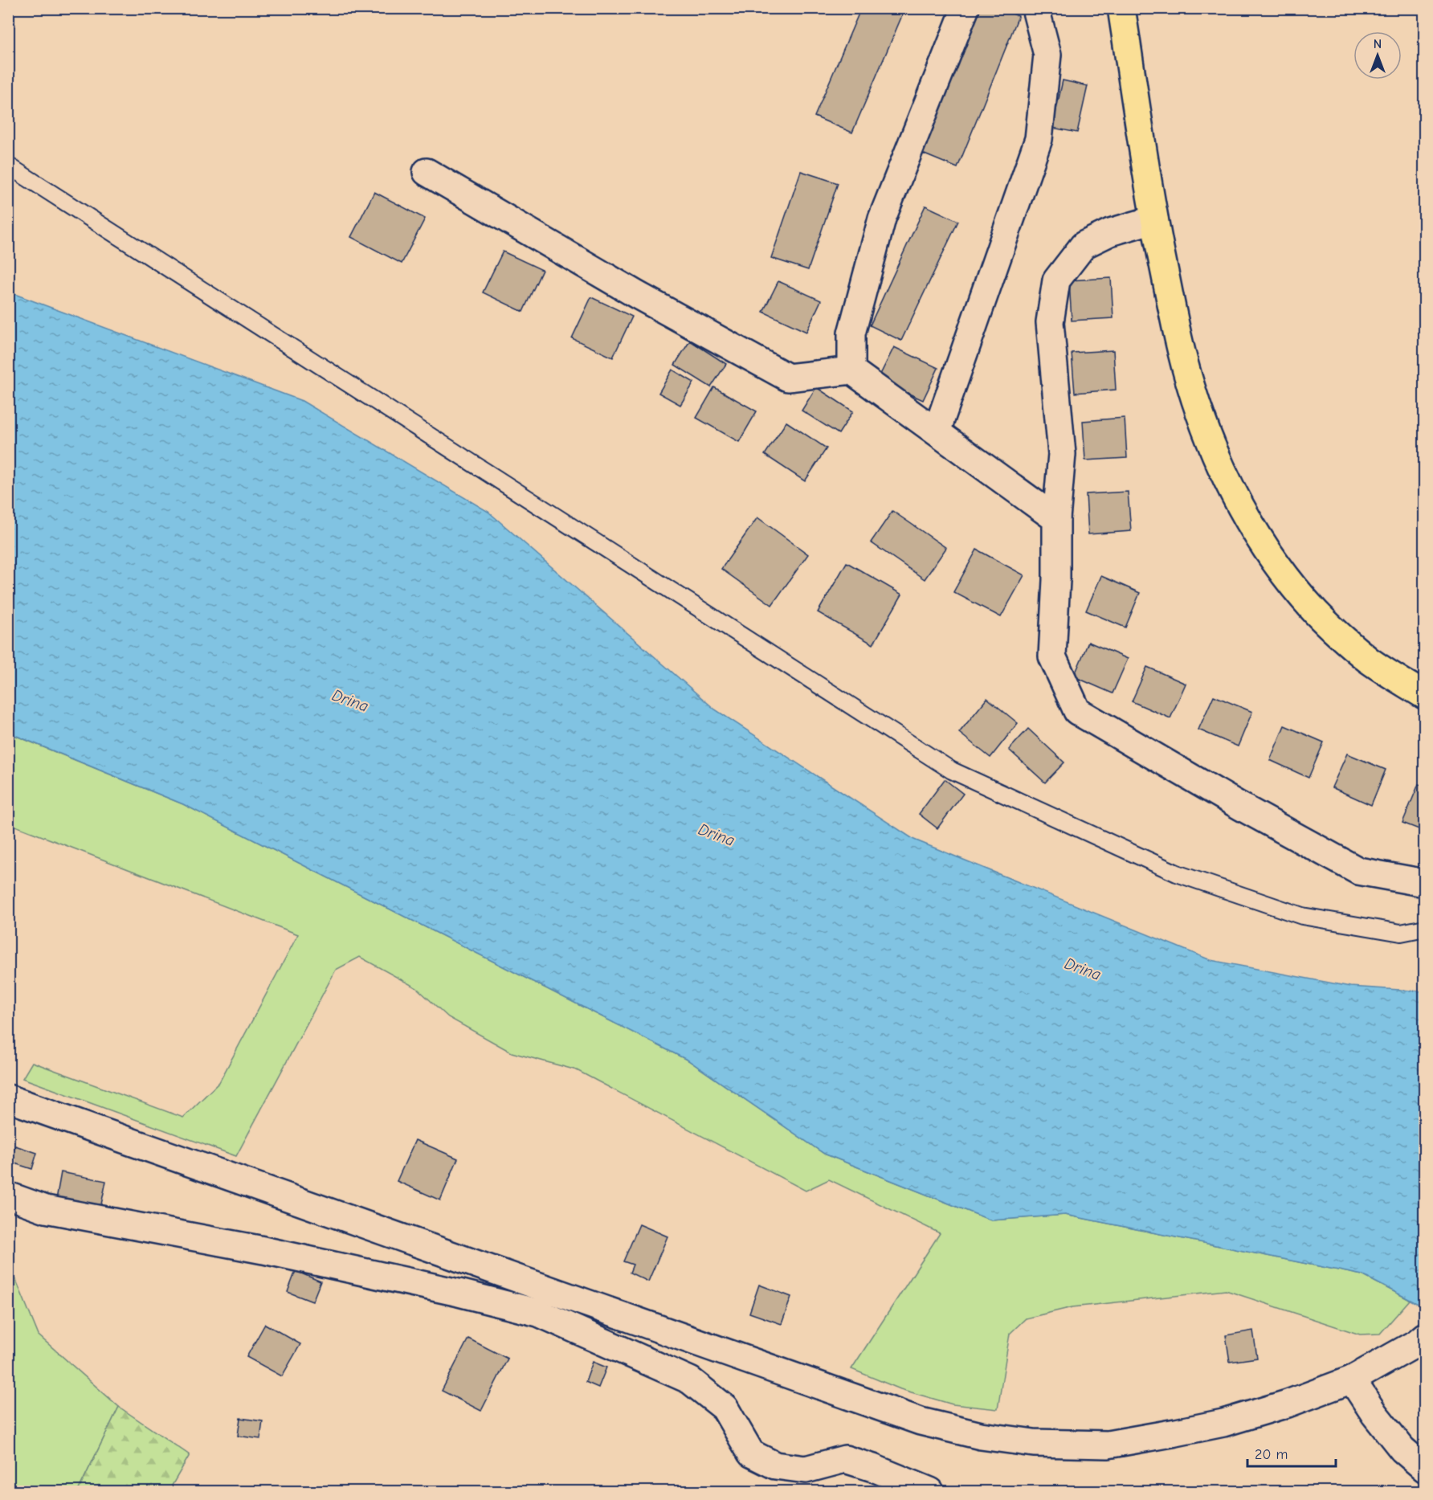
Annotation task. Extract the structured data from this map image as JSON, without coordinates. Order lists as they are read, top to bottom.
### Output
{
  "water": ["Drina"],
  "scale_bar": "20 m",
  "north": "top"
}
